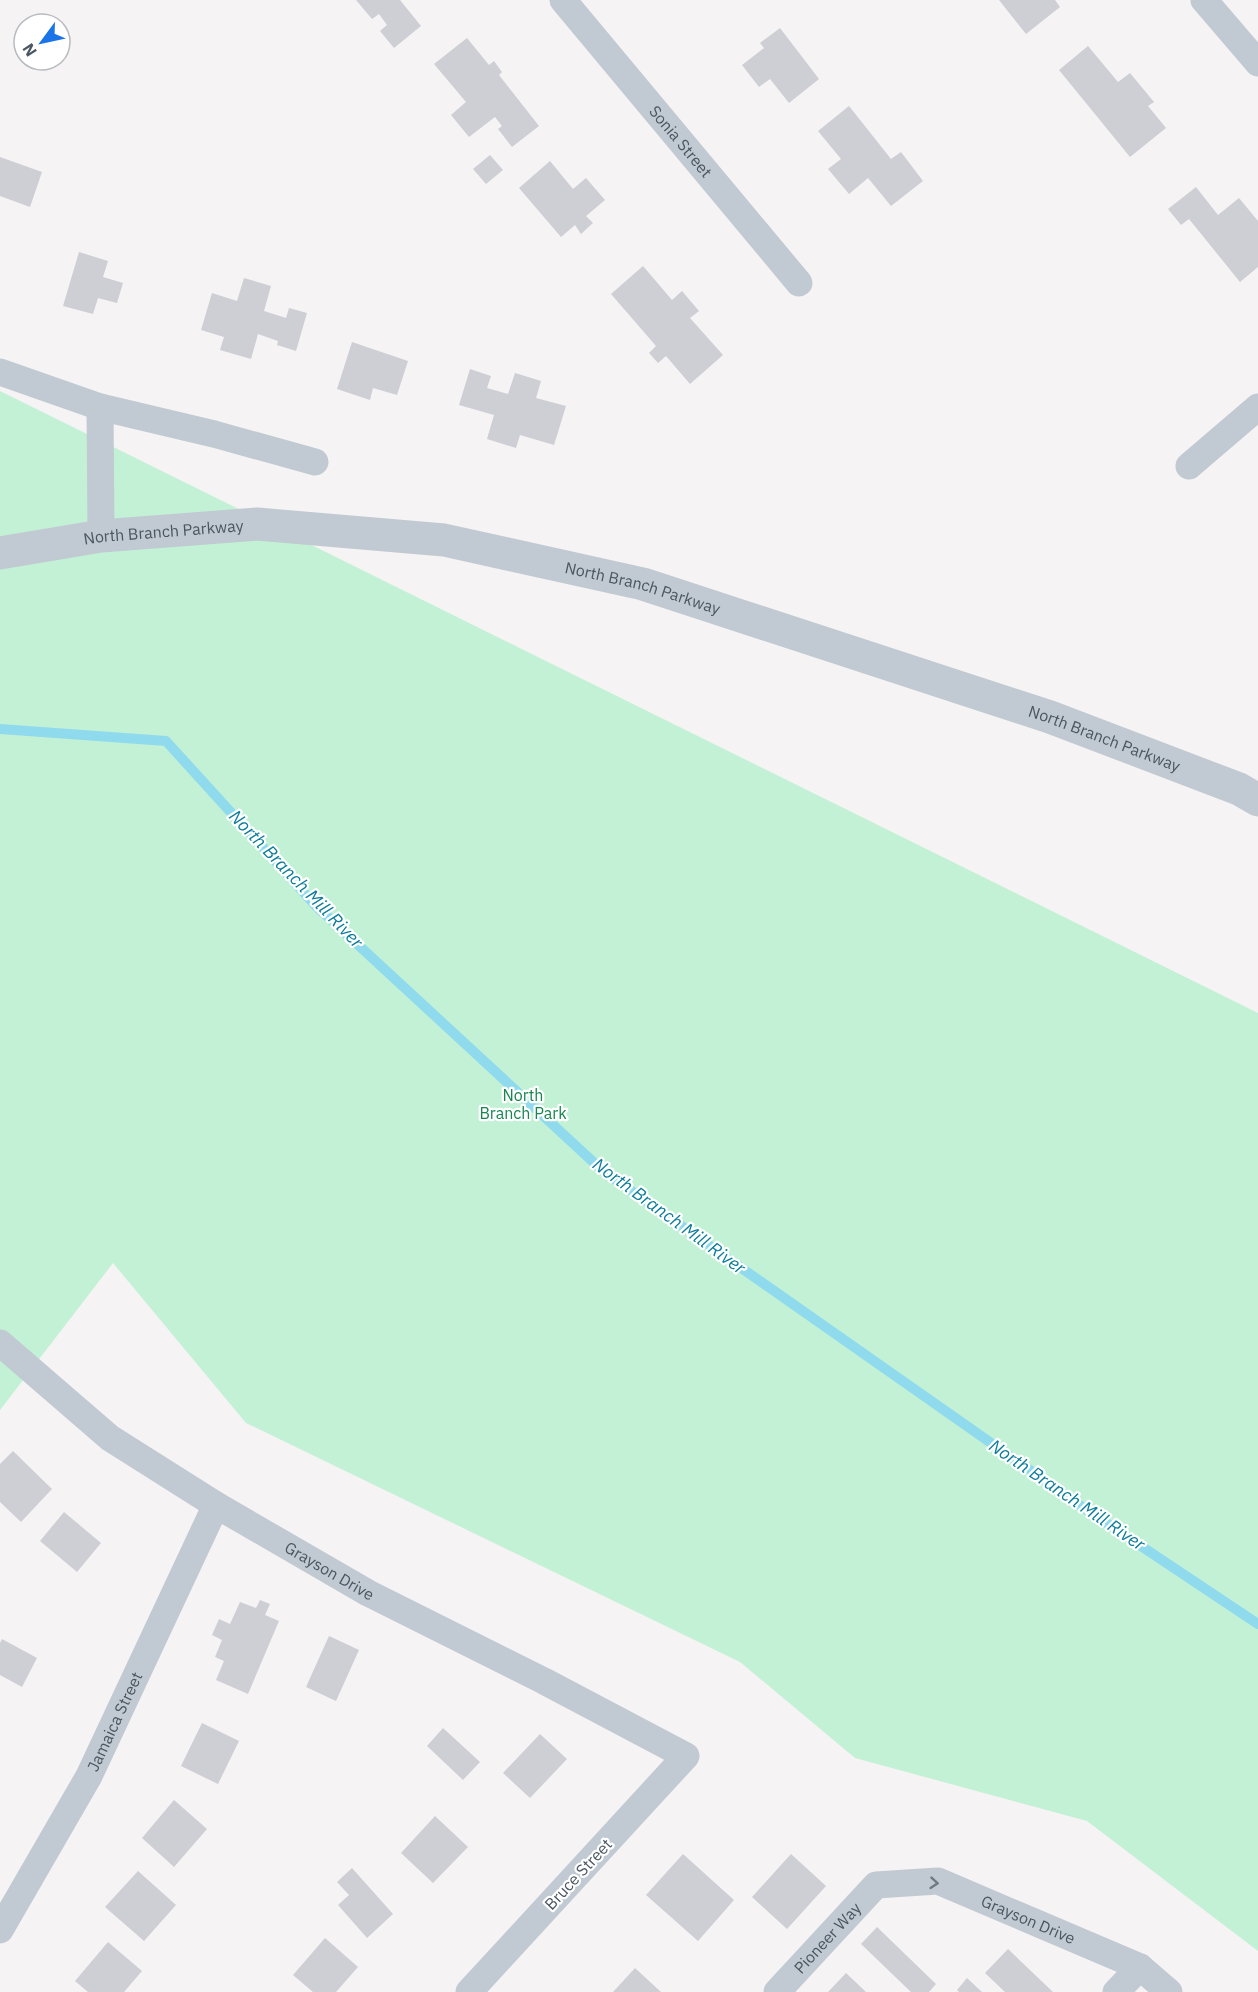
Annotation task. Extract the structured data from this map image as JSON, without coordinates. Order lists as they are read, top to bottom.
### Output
{
  "streets": {
    "street": [
      "Sonia Street",
      "North Branch Parkway",
      "Grayson Drive",
      "Jamaica Street",
      "Bruce Street",
      "Pioneer Way"
    ]
  },
  "crossings": [
    ["Grayson Drive", "Jamaica Street"],
    ["Grayson Drive", "Bruce Street"],
    ["Grayson Drive", "Pioneer Way"]
  ],
  "water": ["North Branch Mill River"],
  "parks": ["North Branch Park"],
  "north": "bottom left"
}
